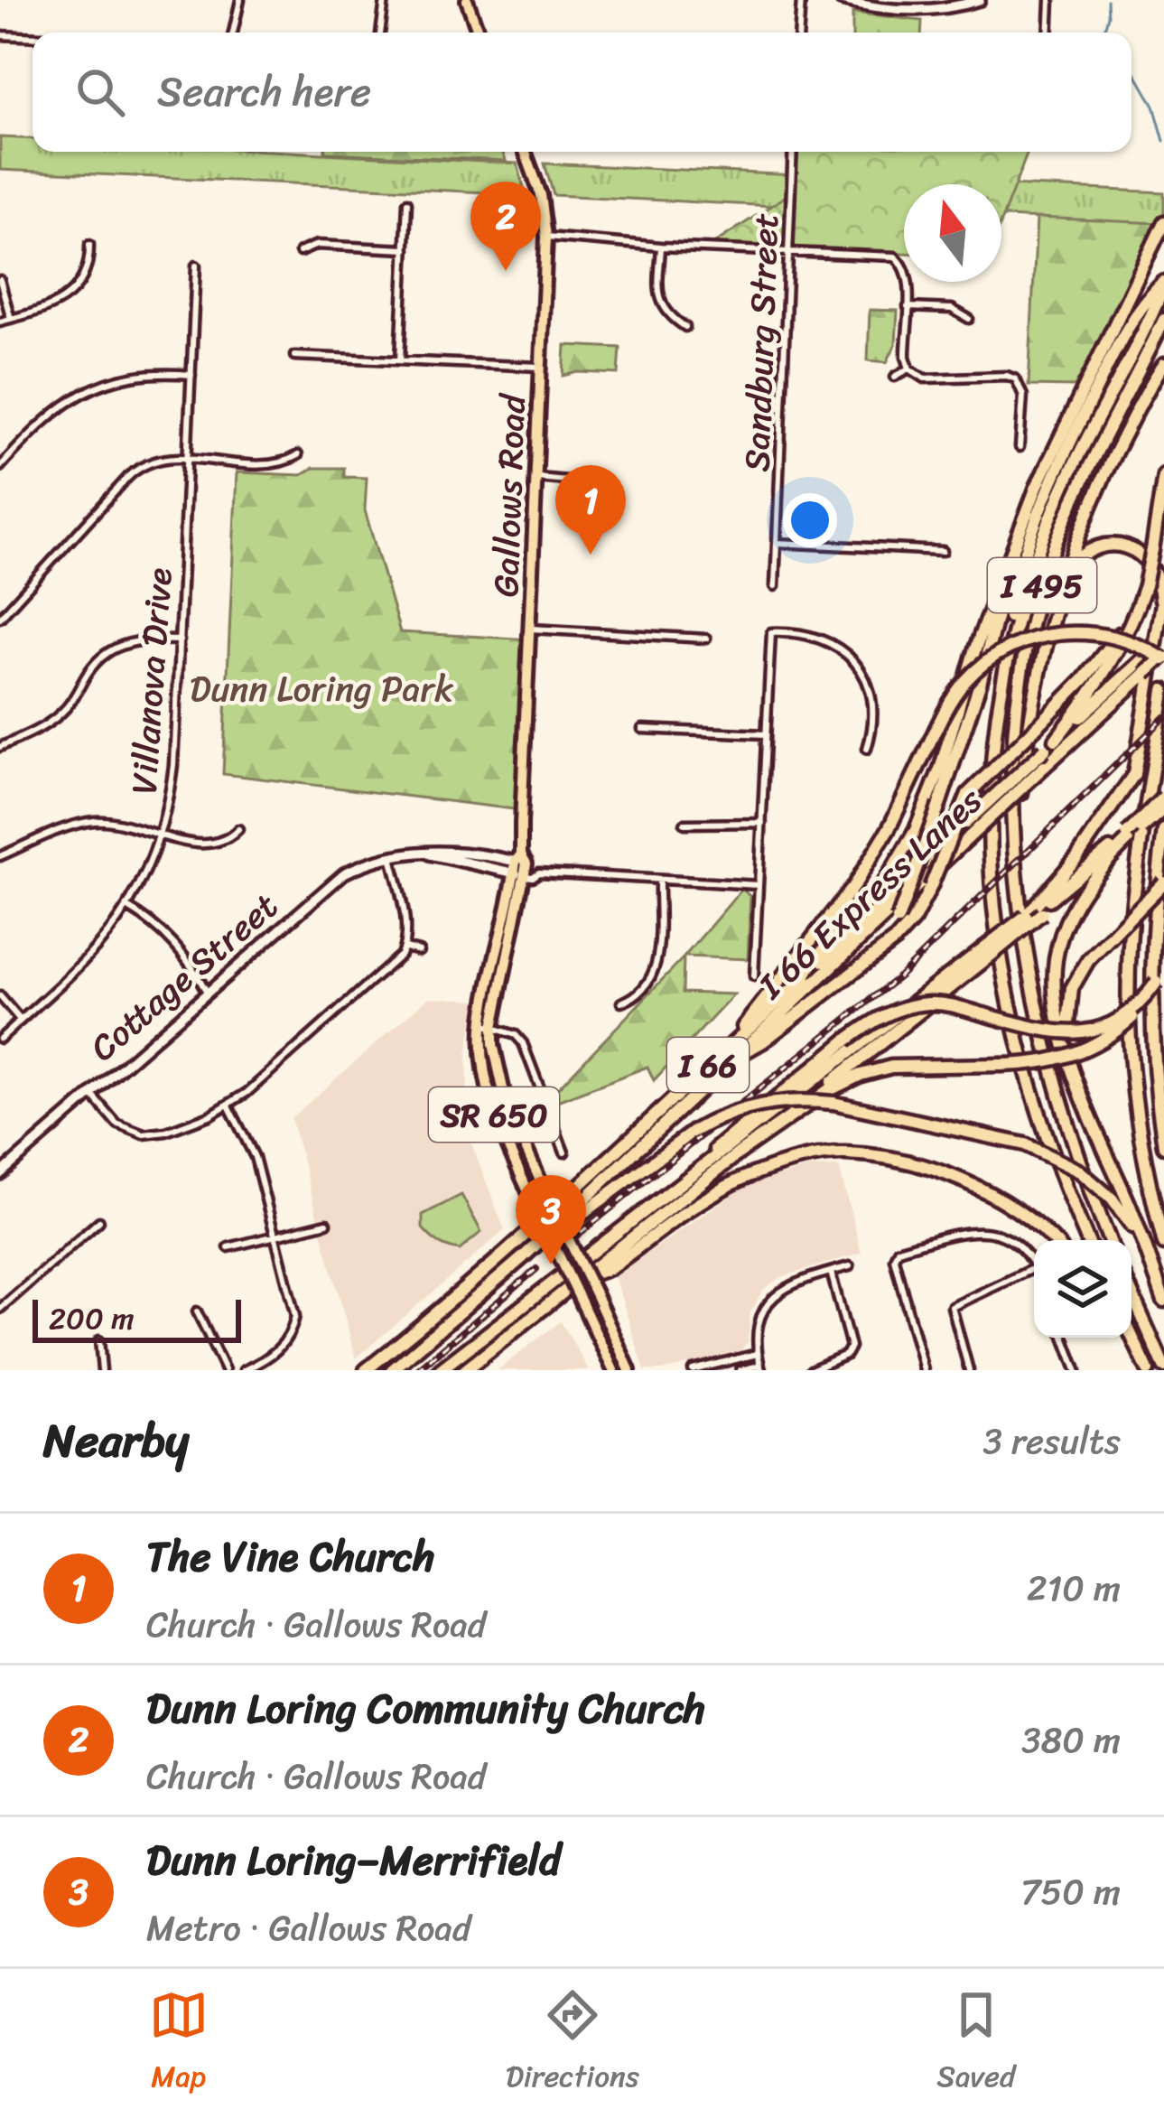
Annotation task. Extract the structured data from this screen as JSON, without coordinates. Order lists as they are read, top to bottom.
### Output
{
  "streets": {
    "highway": ["I 495", "I 66 Express Lanes", "I 66"],
    "main road": ["Gallows Road", "SR 650"],
    "street": ["Sandburg Street", "Villanova Drive", "Cottage Street"]
  },
  "crossings": [
    ["Gallows Road", "Cottage Street"]
  ],
  "parks": ["Dunn Loring Park"],
  "scale_bar": "200 m",
  "north": "top",
  "page": {
    "search": "Search here",
    "pins": ["2", "1", "3"],
    "scale": "200 m",
    "heading": ["Nearby", "3 results"],
    "list": [
      {
        "mark": "1",
        "name": "The Vine Church",
        "note": "Church · Gallows Road",
        "value": "210 m"
      },
      {
        "mark": "2",
        "name": "Dunn Loring Community Church",
        "note": "Church · Gallows Road",
        "value": "380 m"
      },
      {
        "mark": "3",
        "name": "Dunn Loring–Merrifield",
        "note": "Metro · Gallows Road",
        "value": "750 m"
      }
    ],
    "nav": ["Map", "Directions", "Saved"]
  }
}
